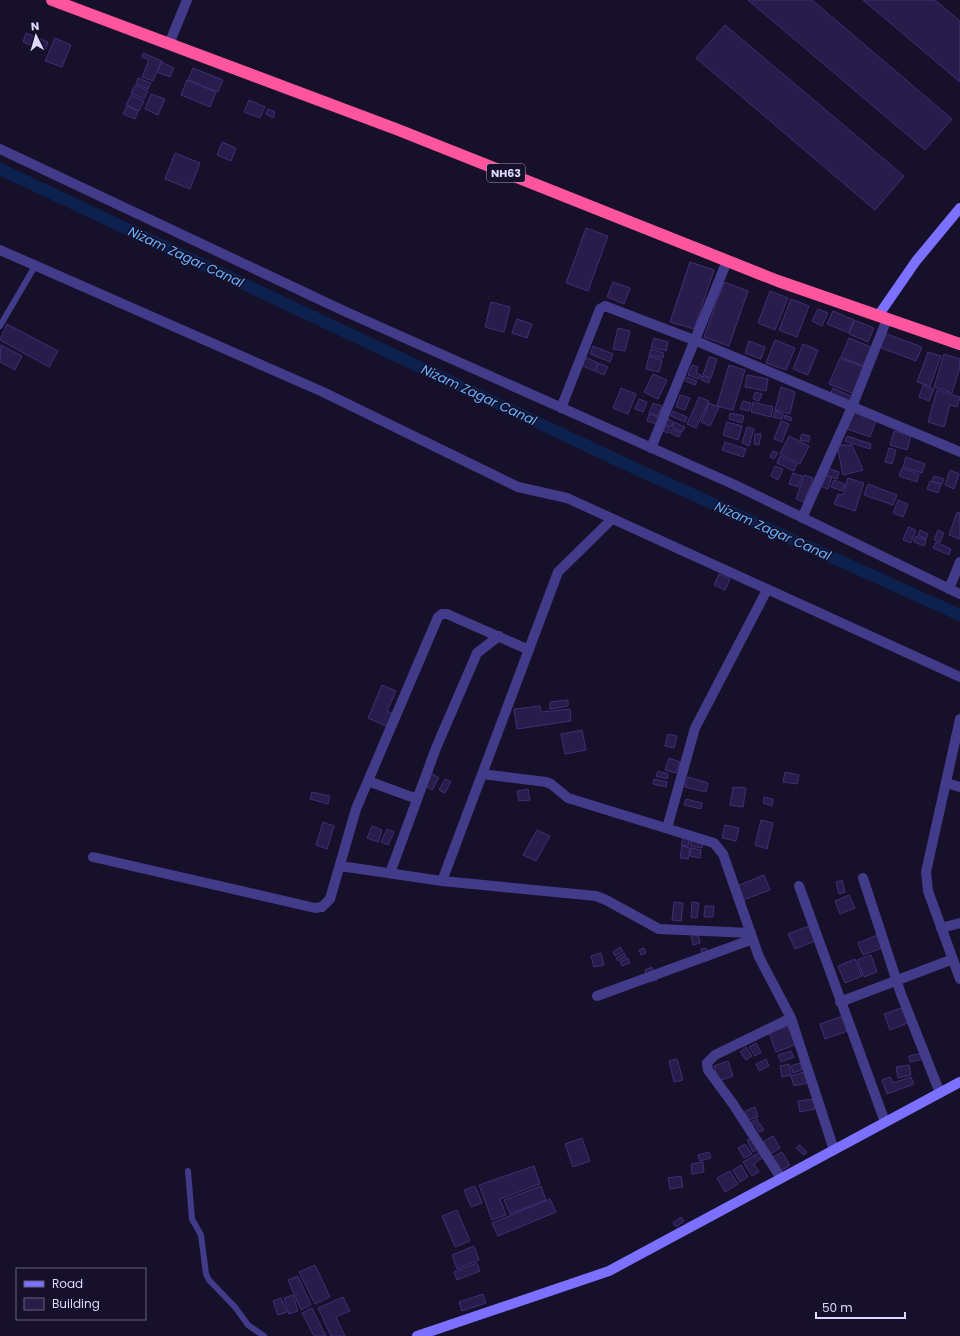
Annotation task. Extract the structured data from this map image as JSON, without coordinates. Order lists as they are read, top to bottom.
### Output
{
  "streets": {
    "highway": ["NH63"]
  },
  "water": ["Nizam Zagar Canal"],
  "legend": ["Road", "Building"],
  "scale_bar": "50 m",
  "north": "top"
}
